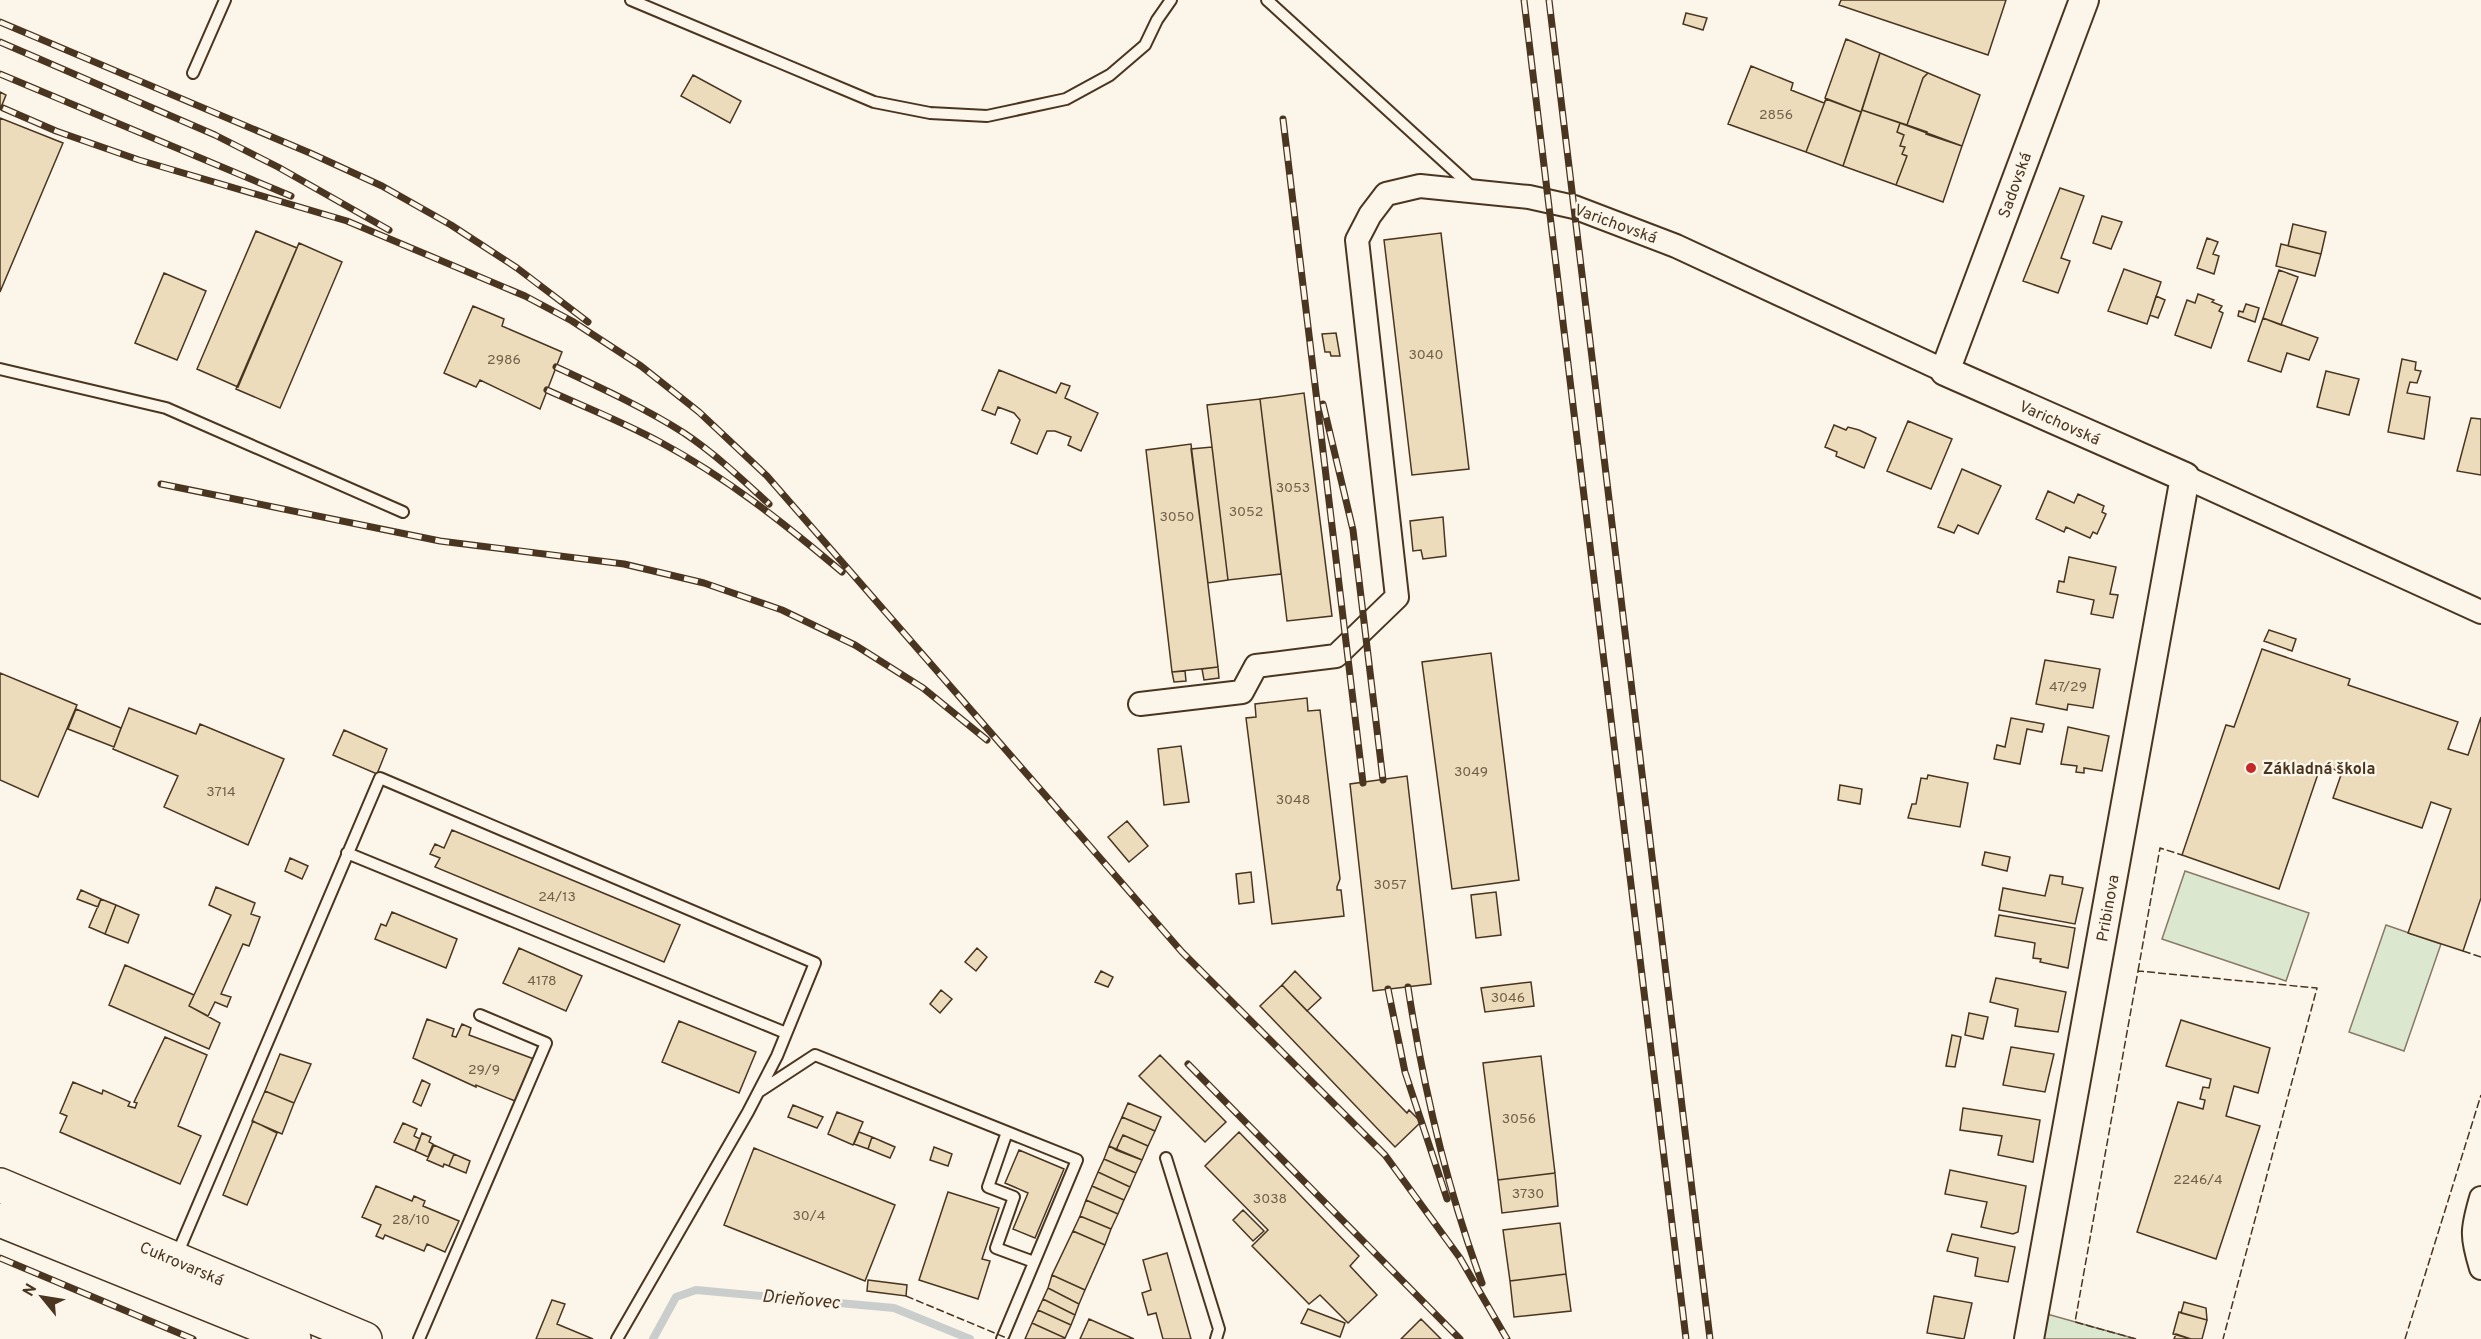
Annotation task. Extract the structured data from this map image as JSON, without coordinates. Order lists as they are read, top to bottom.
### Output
{
  "streets": {
    "main road": ["Cukrovarská"],
    "street": ["Sadovská", "Varichovská", "Pribinova"]
  },
  "crossings": [
    ["Sadovská", "Varichovská"],
    ["Varichovská", "Pribinova"]
  ],
  "water": ["Drieňovec"],
  "places": ["Základná škola"],
  "house_numbers": [
    "2856",
    "3040",
    "2986",
    "3053",
    "3052",
    "3050",
    "47/29",
    "3049",
    "3714",
    "3048",
    "3057",
    "24/13",
    "4178",
    "3046",
    "29/9",
    "3056",
    "2246/4",
    "3730",
    "3038",
    "30/4",
    "28/10"
  ],
  "north": "top left"
}
